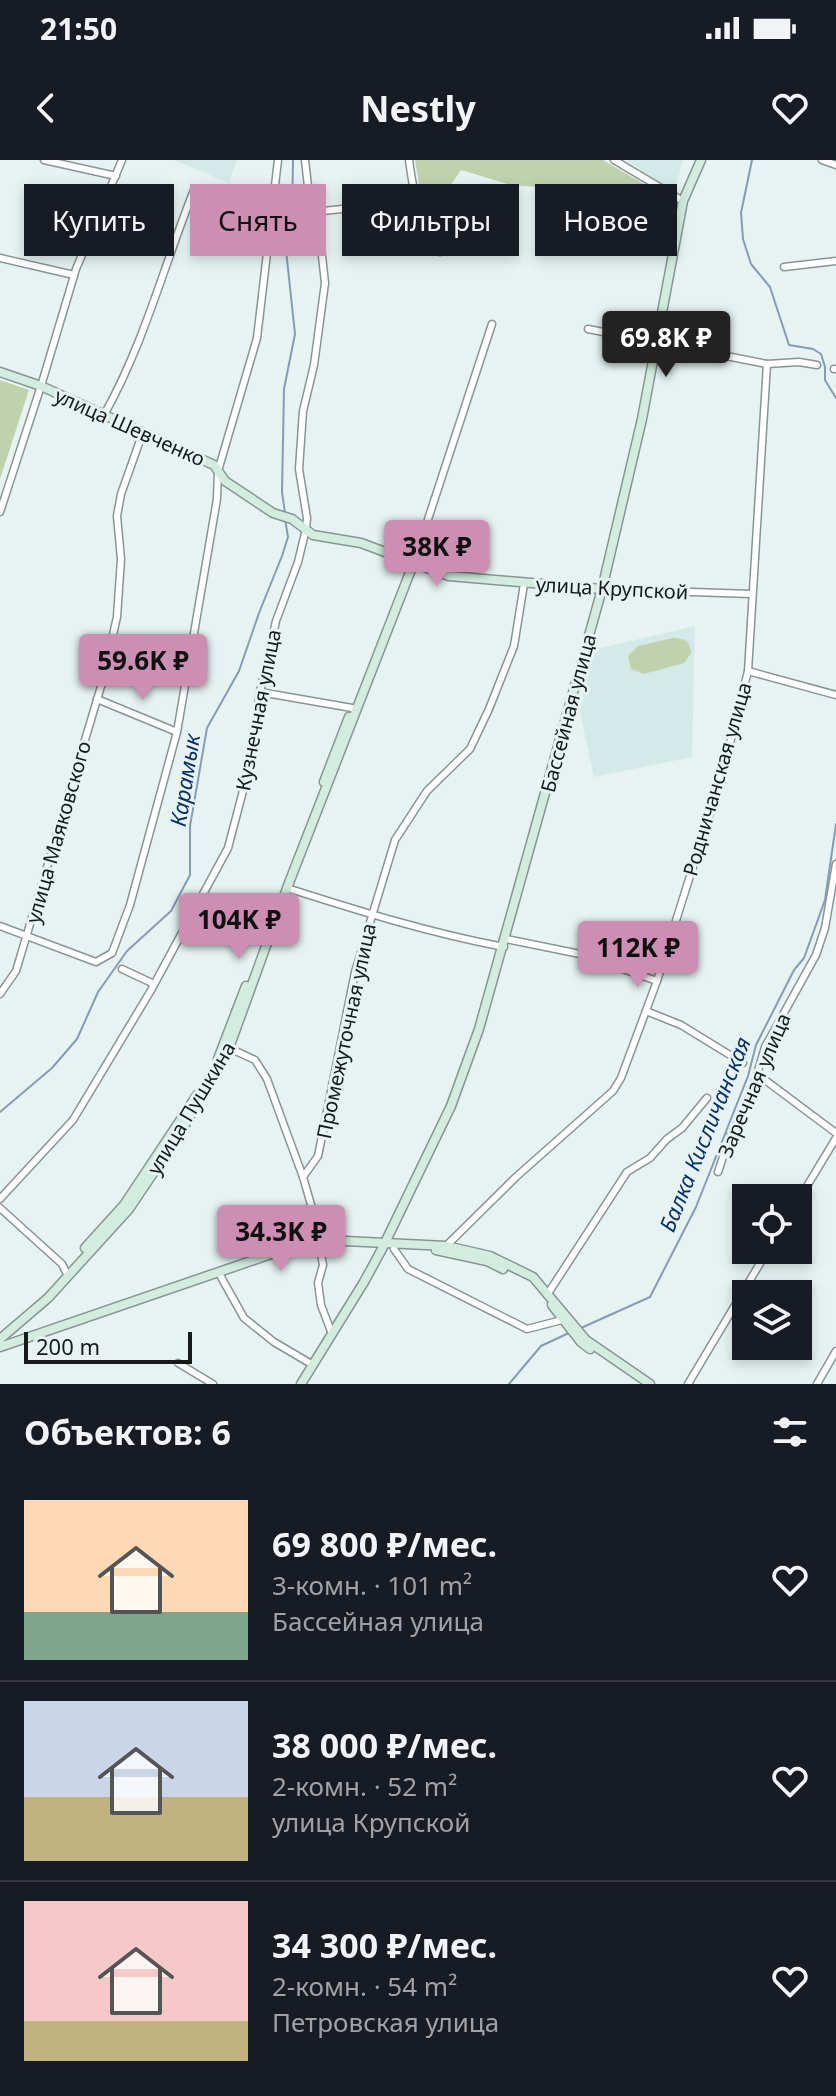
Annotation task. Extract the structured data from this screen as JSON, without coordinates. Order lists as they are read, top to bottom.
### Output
{
  "streets": {
    "street": [
      "улица Шевченко",
      "улица Крупской",
      "Кузнечная улица",
      "Бассейная улица",
      "Родничанская улица",
      "улица Маяковского",
      "Промежуточная улица",
      "Заречная улица",
      "улица Пушкина"
    ]
  },
  "crossings": [
    ["улица Шевченко", "улица Крупской"],
    ["улица Шевченко", "улица Маяковского"],
    ["улица Крупской", "Кузнечная улица"],
    ["улица Крупской", "Бассейная улица"],
    ["улица Крупской", "Родничанская улица"],
    ["улица Крупской", "Промежуточная улица"],
    ["улица Крупской", "улица Пушкина"]
  ],
  "water": ["Карамык", "Балка Кисличанская"],
  "scale_bar": "200 m",
  "page": {
    "status": "21:50",
    "header": "Nestly",
    "chip": [
      "Купить",
      "Снять",
      "Фильтры",
      "Новое"
    ],
    "price": [
      "69.8K ₽",
      "38K ₽",
      "59.6K ₽",
      "104K ₽",
      "112K ₽",
      "34.3K ₽"
    ],
    "scale": "200 m",
    "heading": "Объектов: 6",
    "list": [
      {
        "name": "69 800 ₽/мес.",
        "note": "3-комн. · 101 m² · Бассейная улица"
      },
      {
        "name": "38 000 ₽/мес.",
        "note": "2-комн. · 52 m² · улица Крупской"
      },
      {
        "name": "34 300 ₽/мес.",
        "note": "2-комн. · 54 m² · Петровская улица"
      }
    ]
  }
}
